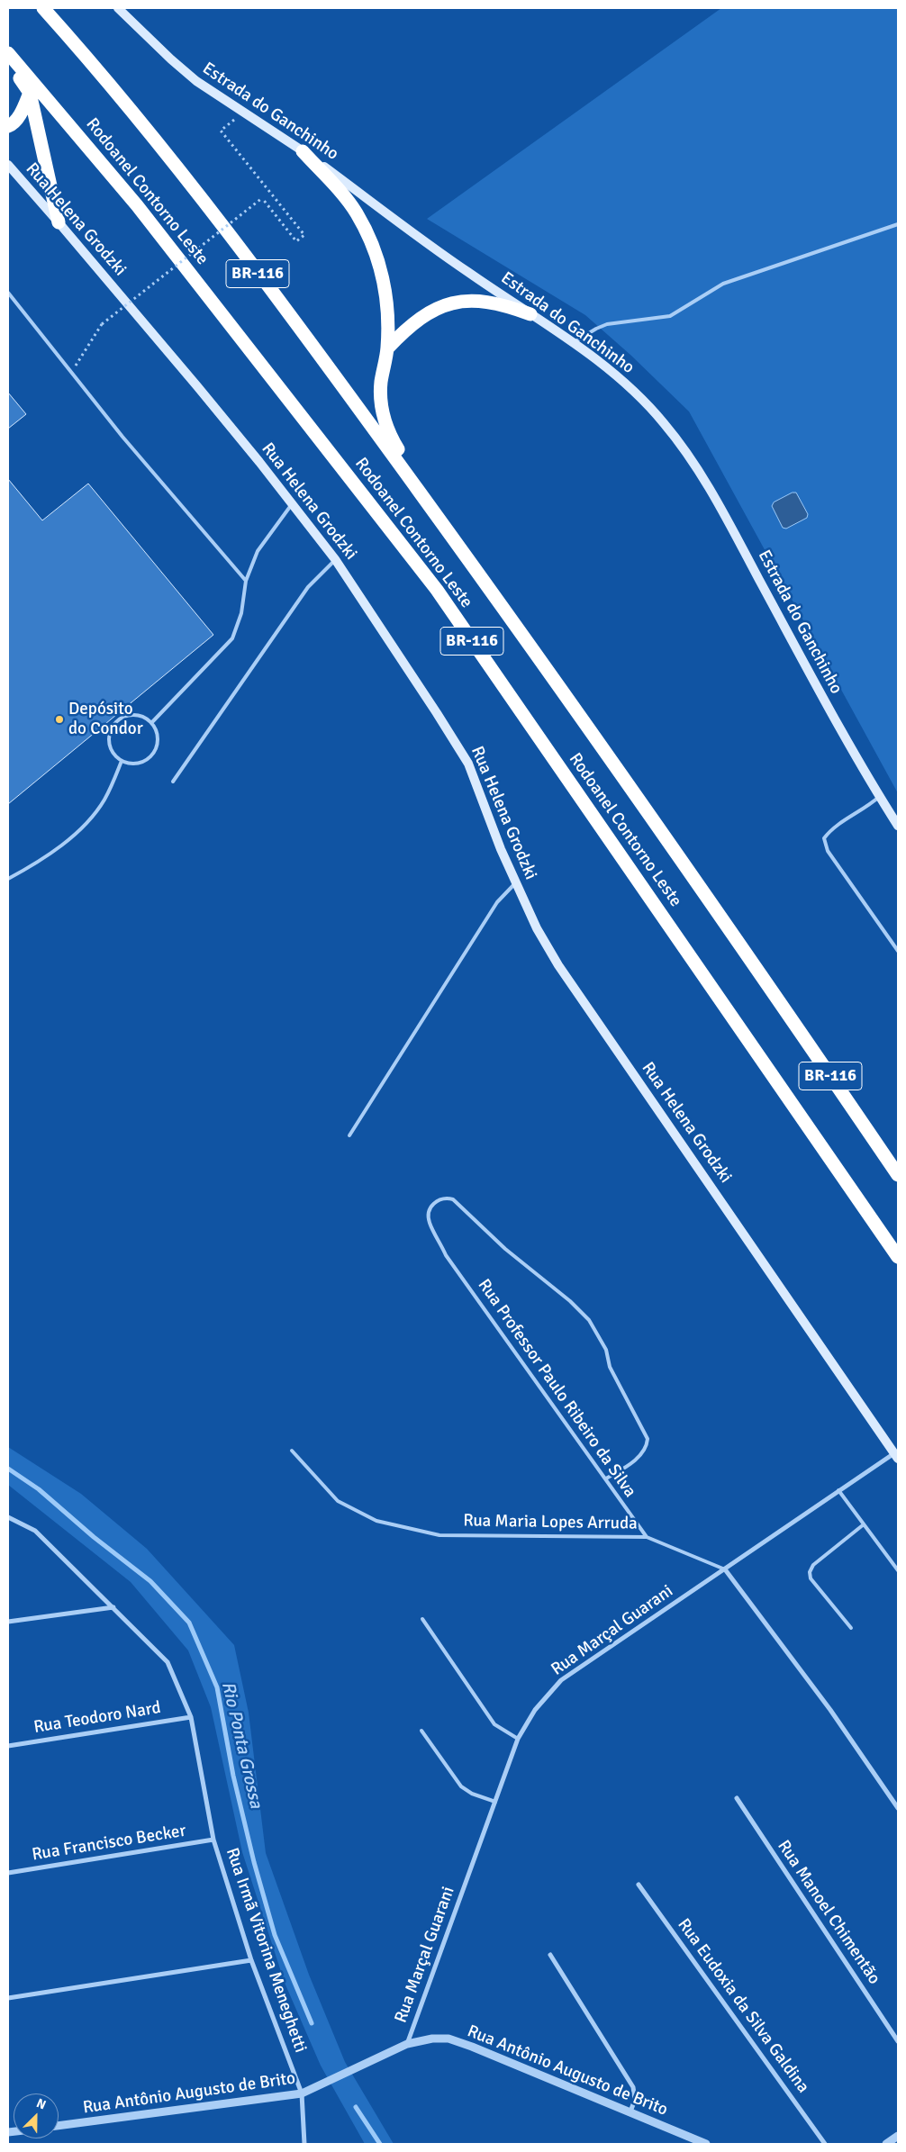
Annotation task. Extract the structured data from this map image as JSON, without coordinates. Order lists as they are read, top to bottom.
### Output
{
  "streets": {
    "highway": ["Rodoanel Contorno Leste", "BR-116"],
    "main road": ["Estrada do Ganchinho", "Rua Helena Grodzki"],
    "street": [
      "Rua Marçal Guarani",
      "Rua Teodoro Nard",
      "Rua Francisco Becker",
      "Rua Manoel Chimentão",
      "Rua Irmã Vitorina Meneghetti",
      "Rua Eudoxia da Silva Galdina",
      "Rua Antônio Augusto de Brito"
    ],
    "lane": ["Rua Professor Paulo Ribeiro da Silva", "Rua Maria Lopes Arruda"]
  },
  "crossings": [
    ["Rua Helena Grodzki", "Rua Marçal Guarani"],
    ["Rua Professor Paulo Ribeiro da Silva", "Rua Maria Lopes Arruda"],
    ["Rua Maria Lopes Arruda", "Rua Marçal Guarani"],
    ["Rua Marçal Guarani", "Rua Antônio Augusto de Brito"],
    ["Rua Teodoro Nard", "Rua Irmã Vitorina Meneghetti"],
    ["Rua Francisco Becker", "Rua Irmã Vitorina Meneghetti"],
    ["Rua Irmã Vitorina Meneghetti", "Rua Antônio Augusto de Brito"]
  ],
  "water": ["Rio Ponta Grossa"],
  "places": ["Depósito do Condor"],
  "north": "top right"
}
